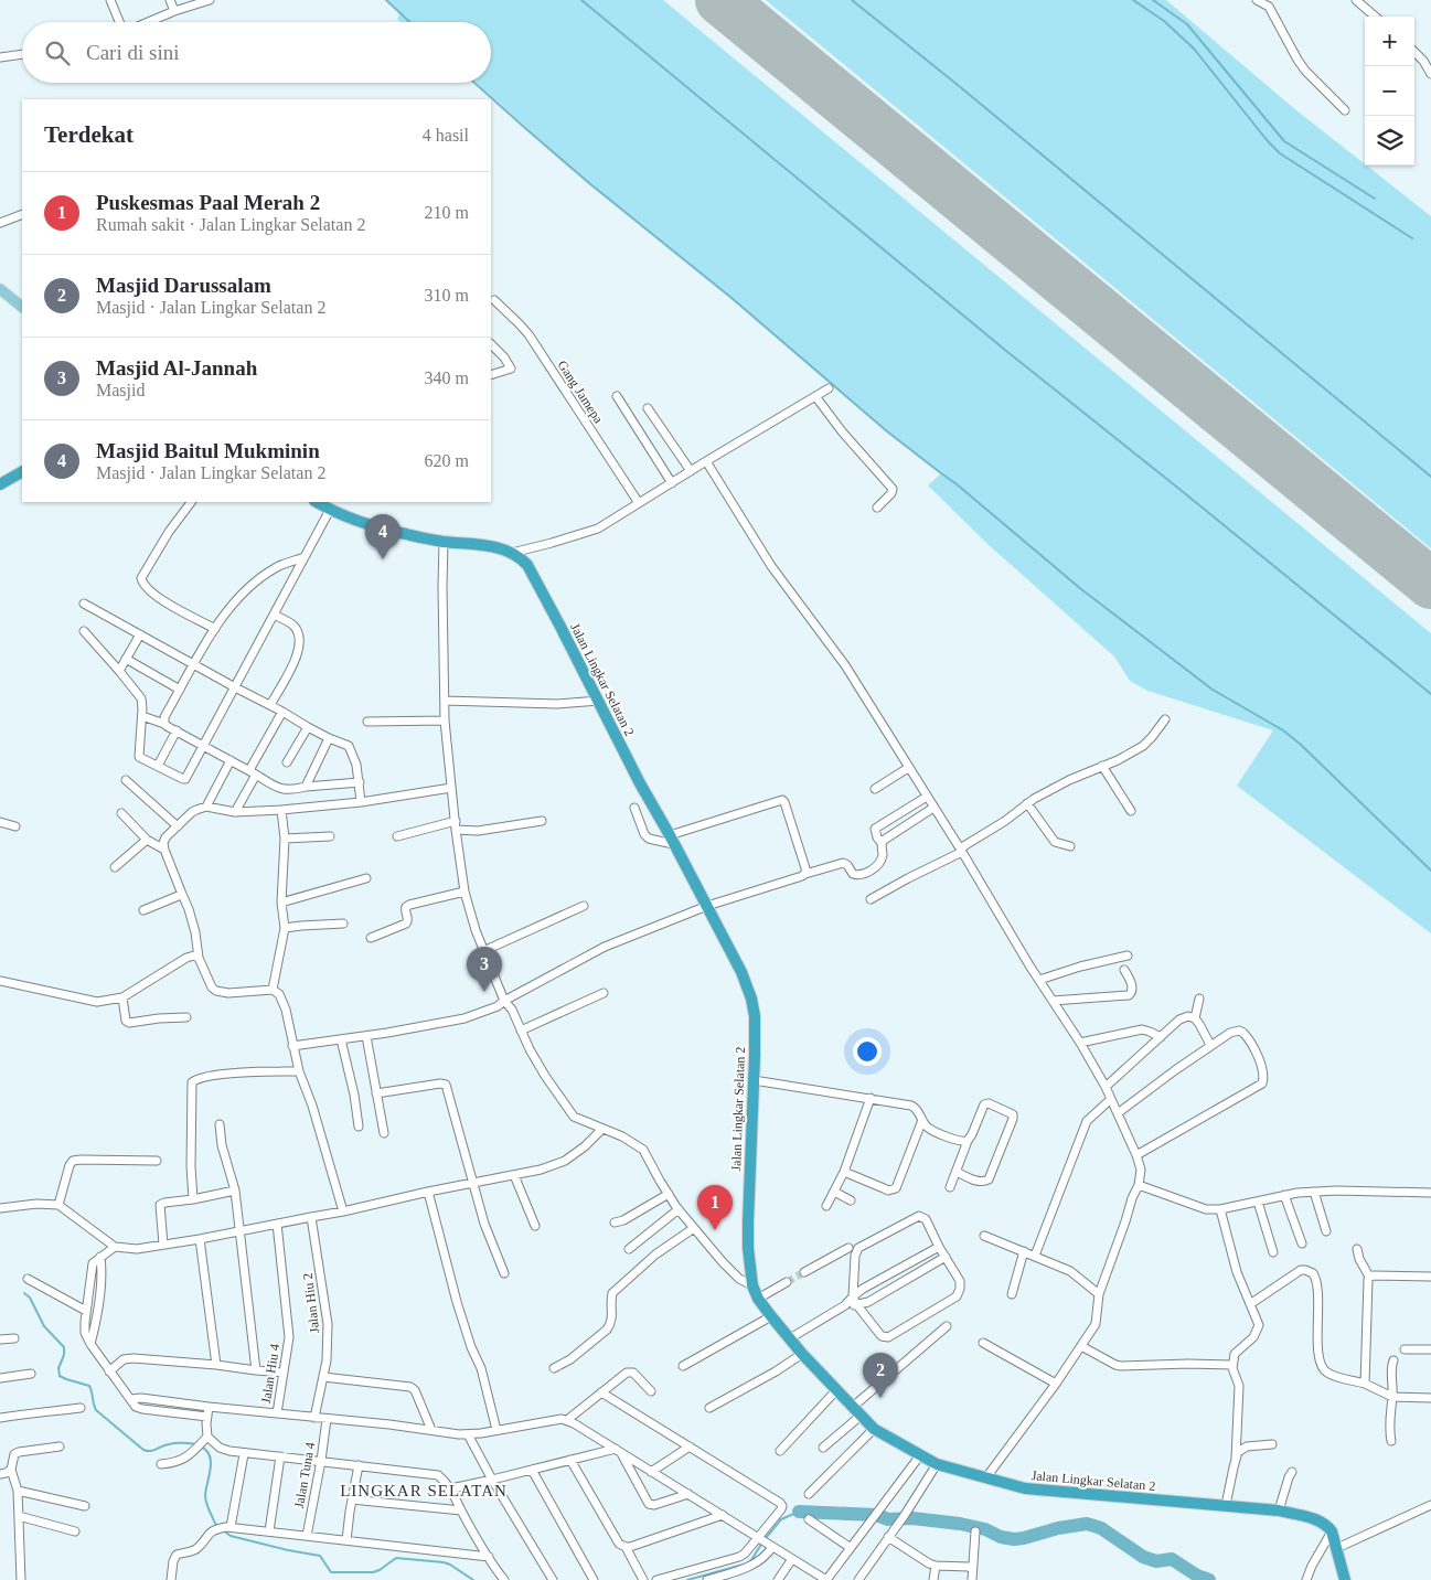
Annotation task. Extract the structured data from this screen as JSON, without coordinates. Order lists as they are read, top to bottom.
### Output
{
  "streets": {
    "highway": ["Jalan Lingkar Selatan 2"],
    "street": [
      "Gang Jamepa",
      "Jalan Hiu 2",
      "Jalan Hiu 4",
      "Jalan Tuna 4"
    ]
  },
  "districts": ["LINGKAR SELATAN"],
  "page": {
    "map_buttons": ["+", "−"],
    "search": "Cari di sini",
    "heading": ["Terdekat", "4 hasil"],
    "list": [
      {
        "mark": "1",
        "name": "Puskesmas Paal Merah 2",
        "note": "Rumah sakit · Jalan Lingkar Selatan 2",
        "value": "210 m"
      },
      {
        "mark": "2",
        "name": "Masjid Darussalam",
        "note": "Masjid · Jalan Lingkar Selatan 2",
        "value": "310 m"
      },
      {
        "mark": "3",
        "name": "Masjid Al-Jannah",
        "note": "Masjid",
        "value": "340 m"
      },
      {
        "mark": "4",
        "name": "Masjid Baitul Mukminin",
        "note": "Masjid · Jalan Lingkar Selatan 2",
        "value": "620 m"
      }
    ],
    "pins": [
      "4",
      "3",
      "1",
      "2"
    ]
  }
}
